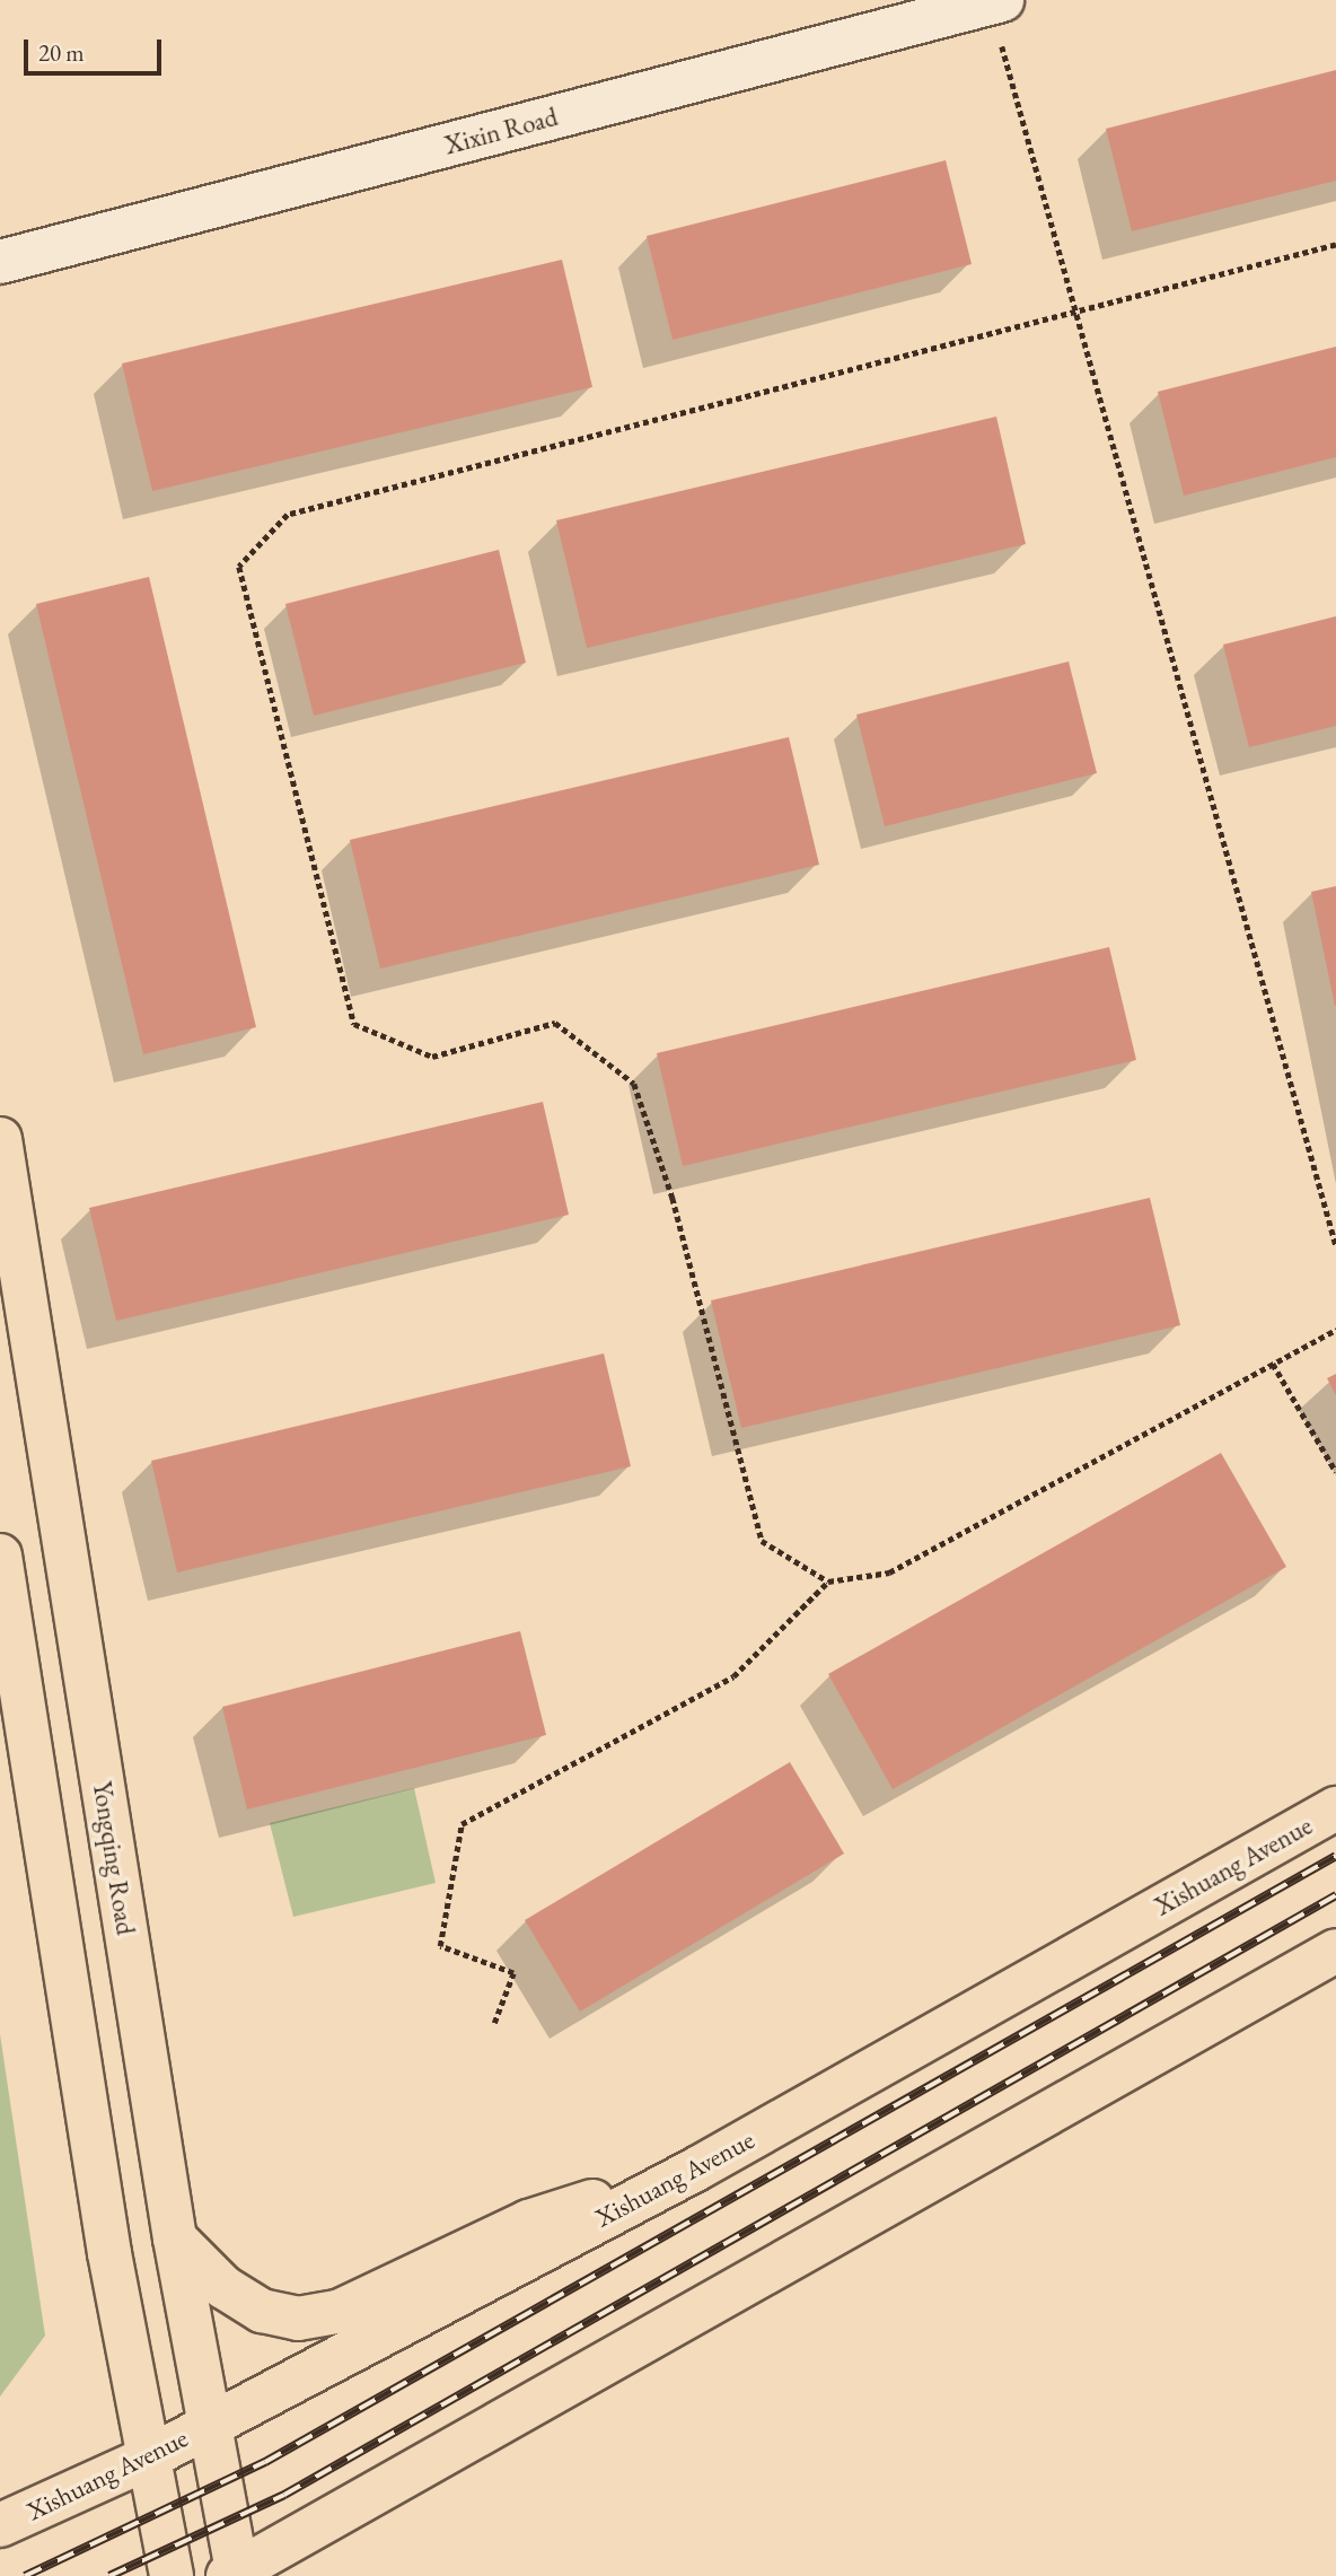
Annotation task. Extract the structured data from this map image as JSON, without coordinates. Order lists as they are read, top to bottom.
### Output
{
  "streets": {
    "main road": ["Yongqing Road", "Xishuang Avenue"],
    "street": ["Xixin Road"]
  },
  "crossings": [
    ["Yongqing Road", "Xishuang Avenue"]
  ],
  "scale_bar": "20 m"
}
